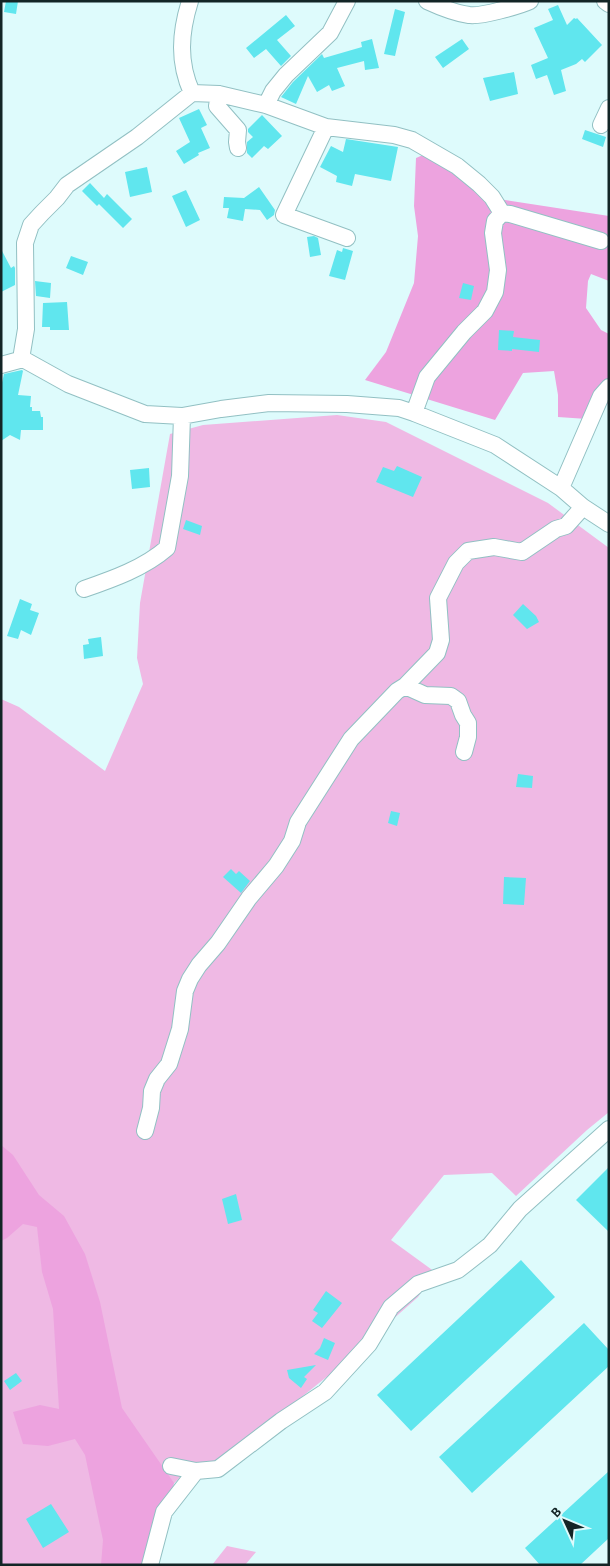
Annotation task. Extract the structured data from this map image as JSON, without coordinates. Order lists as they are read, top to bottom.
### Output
{
  "north": "top left"
}
